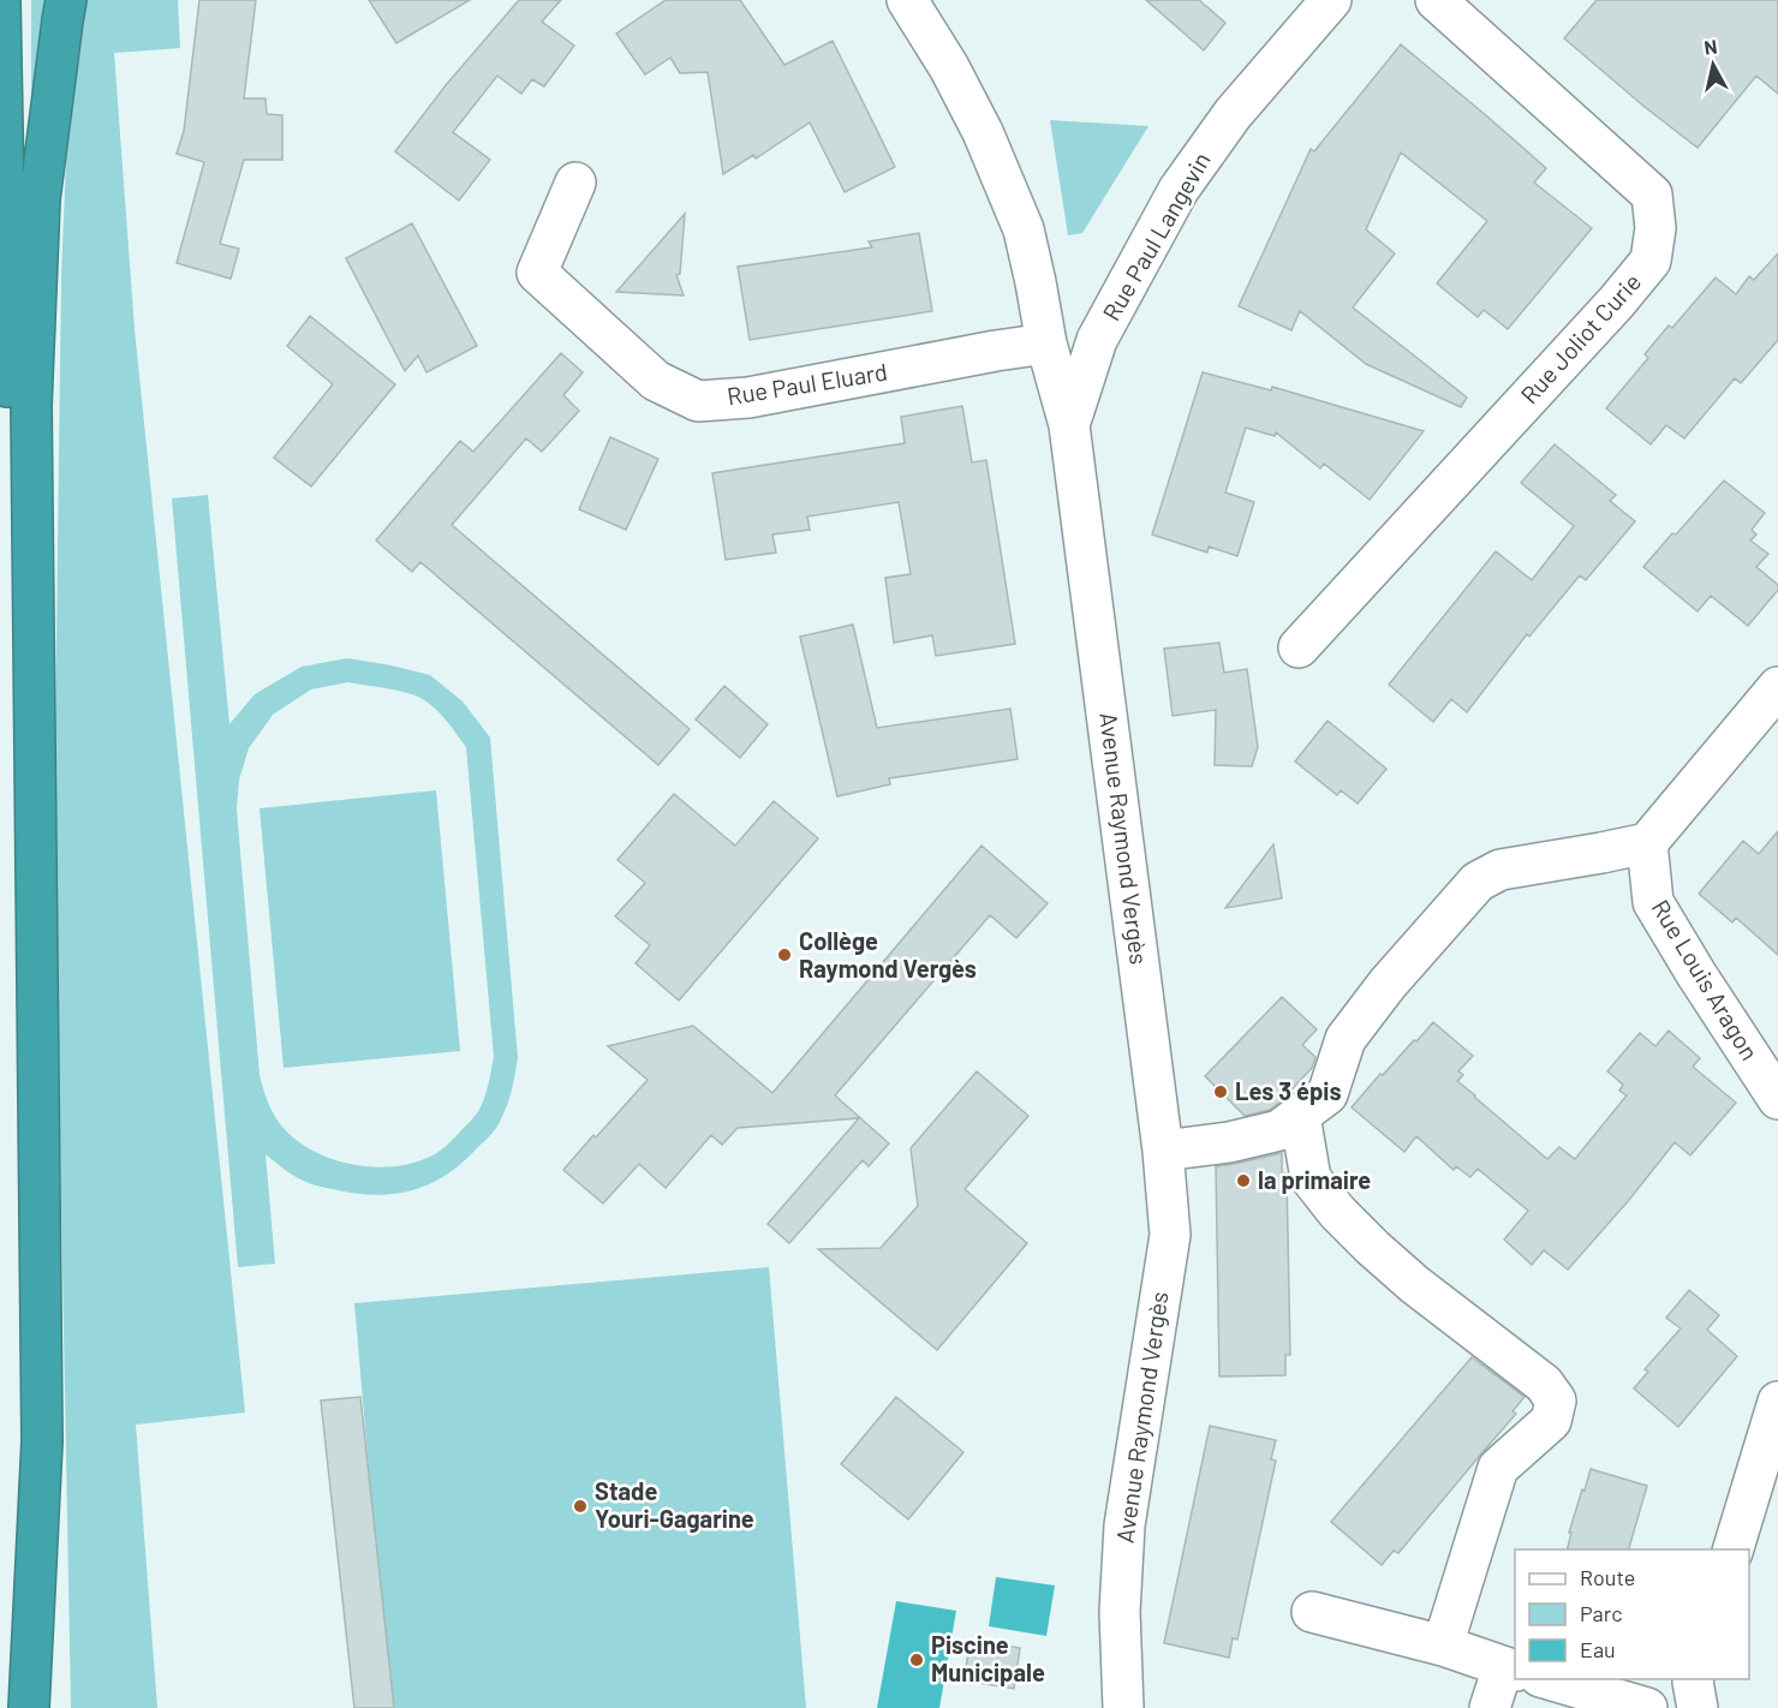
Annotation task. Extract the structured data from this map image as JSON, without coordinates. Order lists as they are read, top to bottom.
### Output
{
  "streets": {
    "street": [
      "Rue Paul Langevin",
      "Rue Joliot Curie",
      "Rue Paul Eluard",
      "Avenue Raymond Vergès",
      "Rue Louis Aragon"
    ]
  },
  "crossings": [
    ["Rue Paul Langevin", "Avenue Raymond Vergès"],
    ["Rue Paul Eluard", "Avenue Raymond Vergès"]
  ],
  "places": [
    "Collège Raymond Vergès",
    "Les 3 épis",
    "la primaire",
    "Stade Youri-Gagarine",
    "Piscine Municipale"
  ],
  "legend": ["Route", "Parc", "Eau"],
  "north": "top"
}
